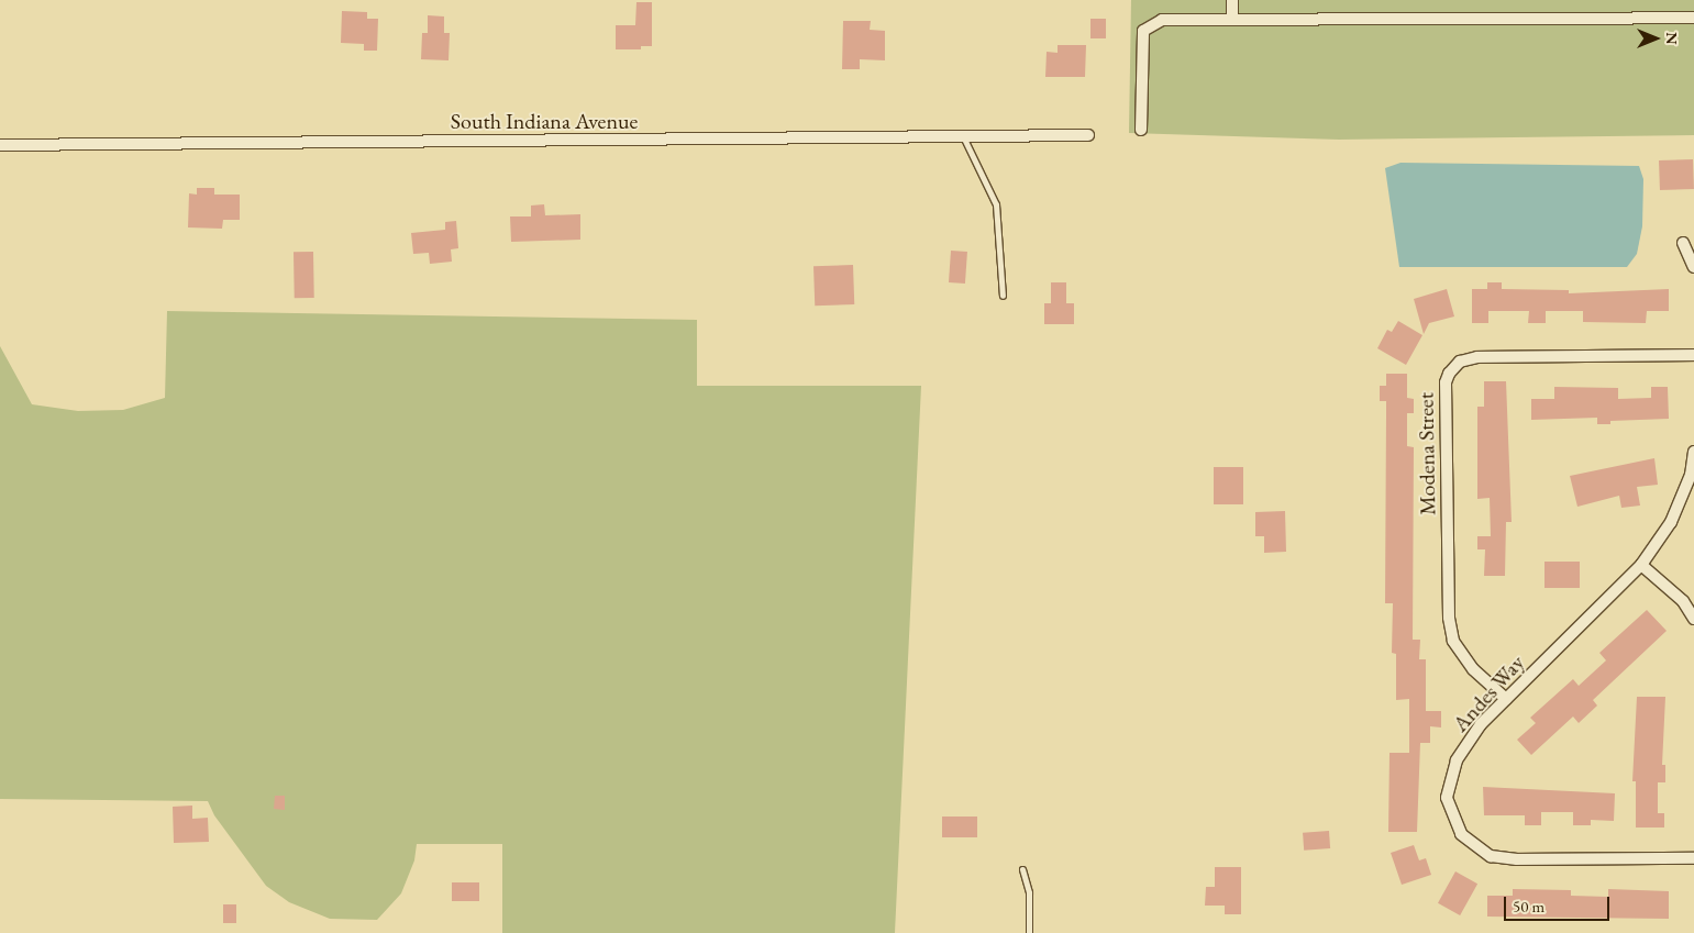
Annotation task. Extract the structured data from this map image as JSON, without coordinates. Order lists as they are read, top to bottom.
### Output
{
  "streets": {
    "street": ["South Indiana Avenue", "Modena Street", "Andes Way"]
  },
  "crossings": [
    ["Modena Street", "Andes Way"]
  ],
  "scale_bar": "50 m",
  "north": "right"
}
